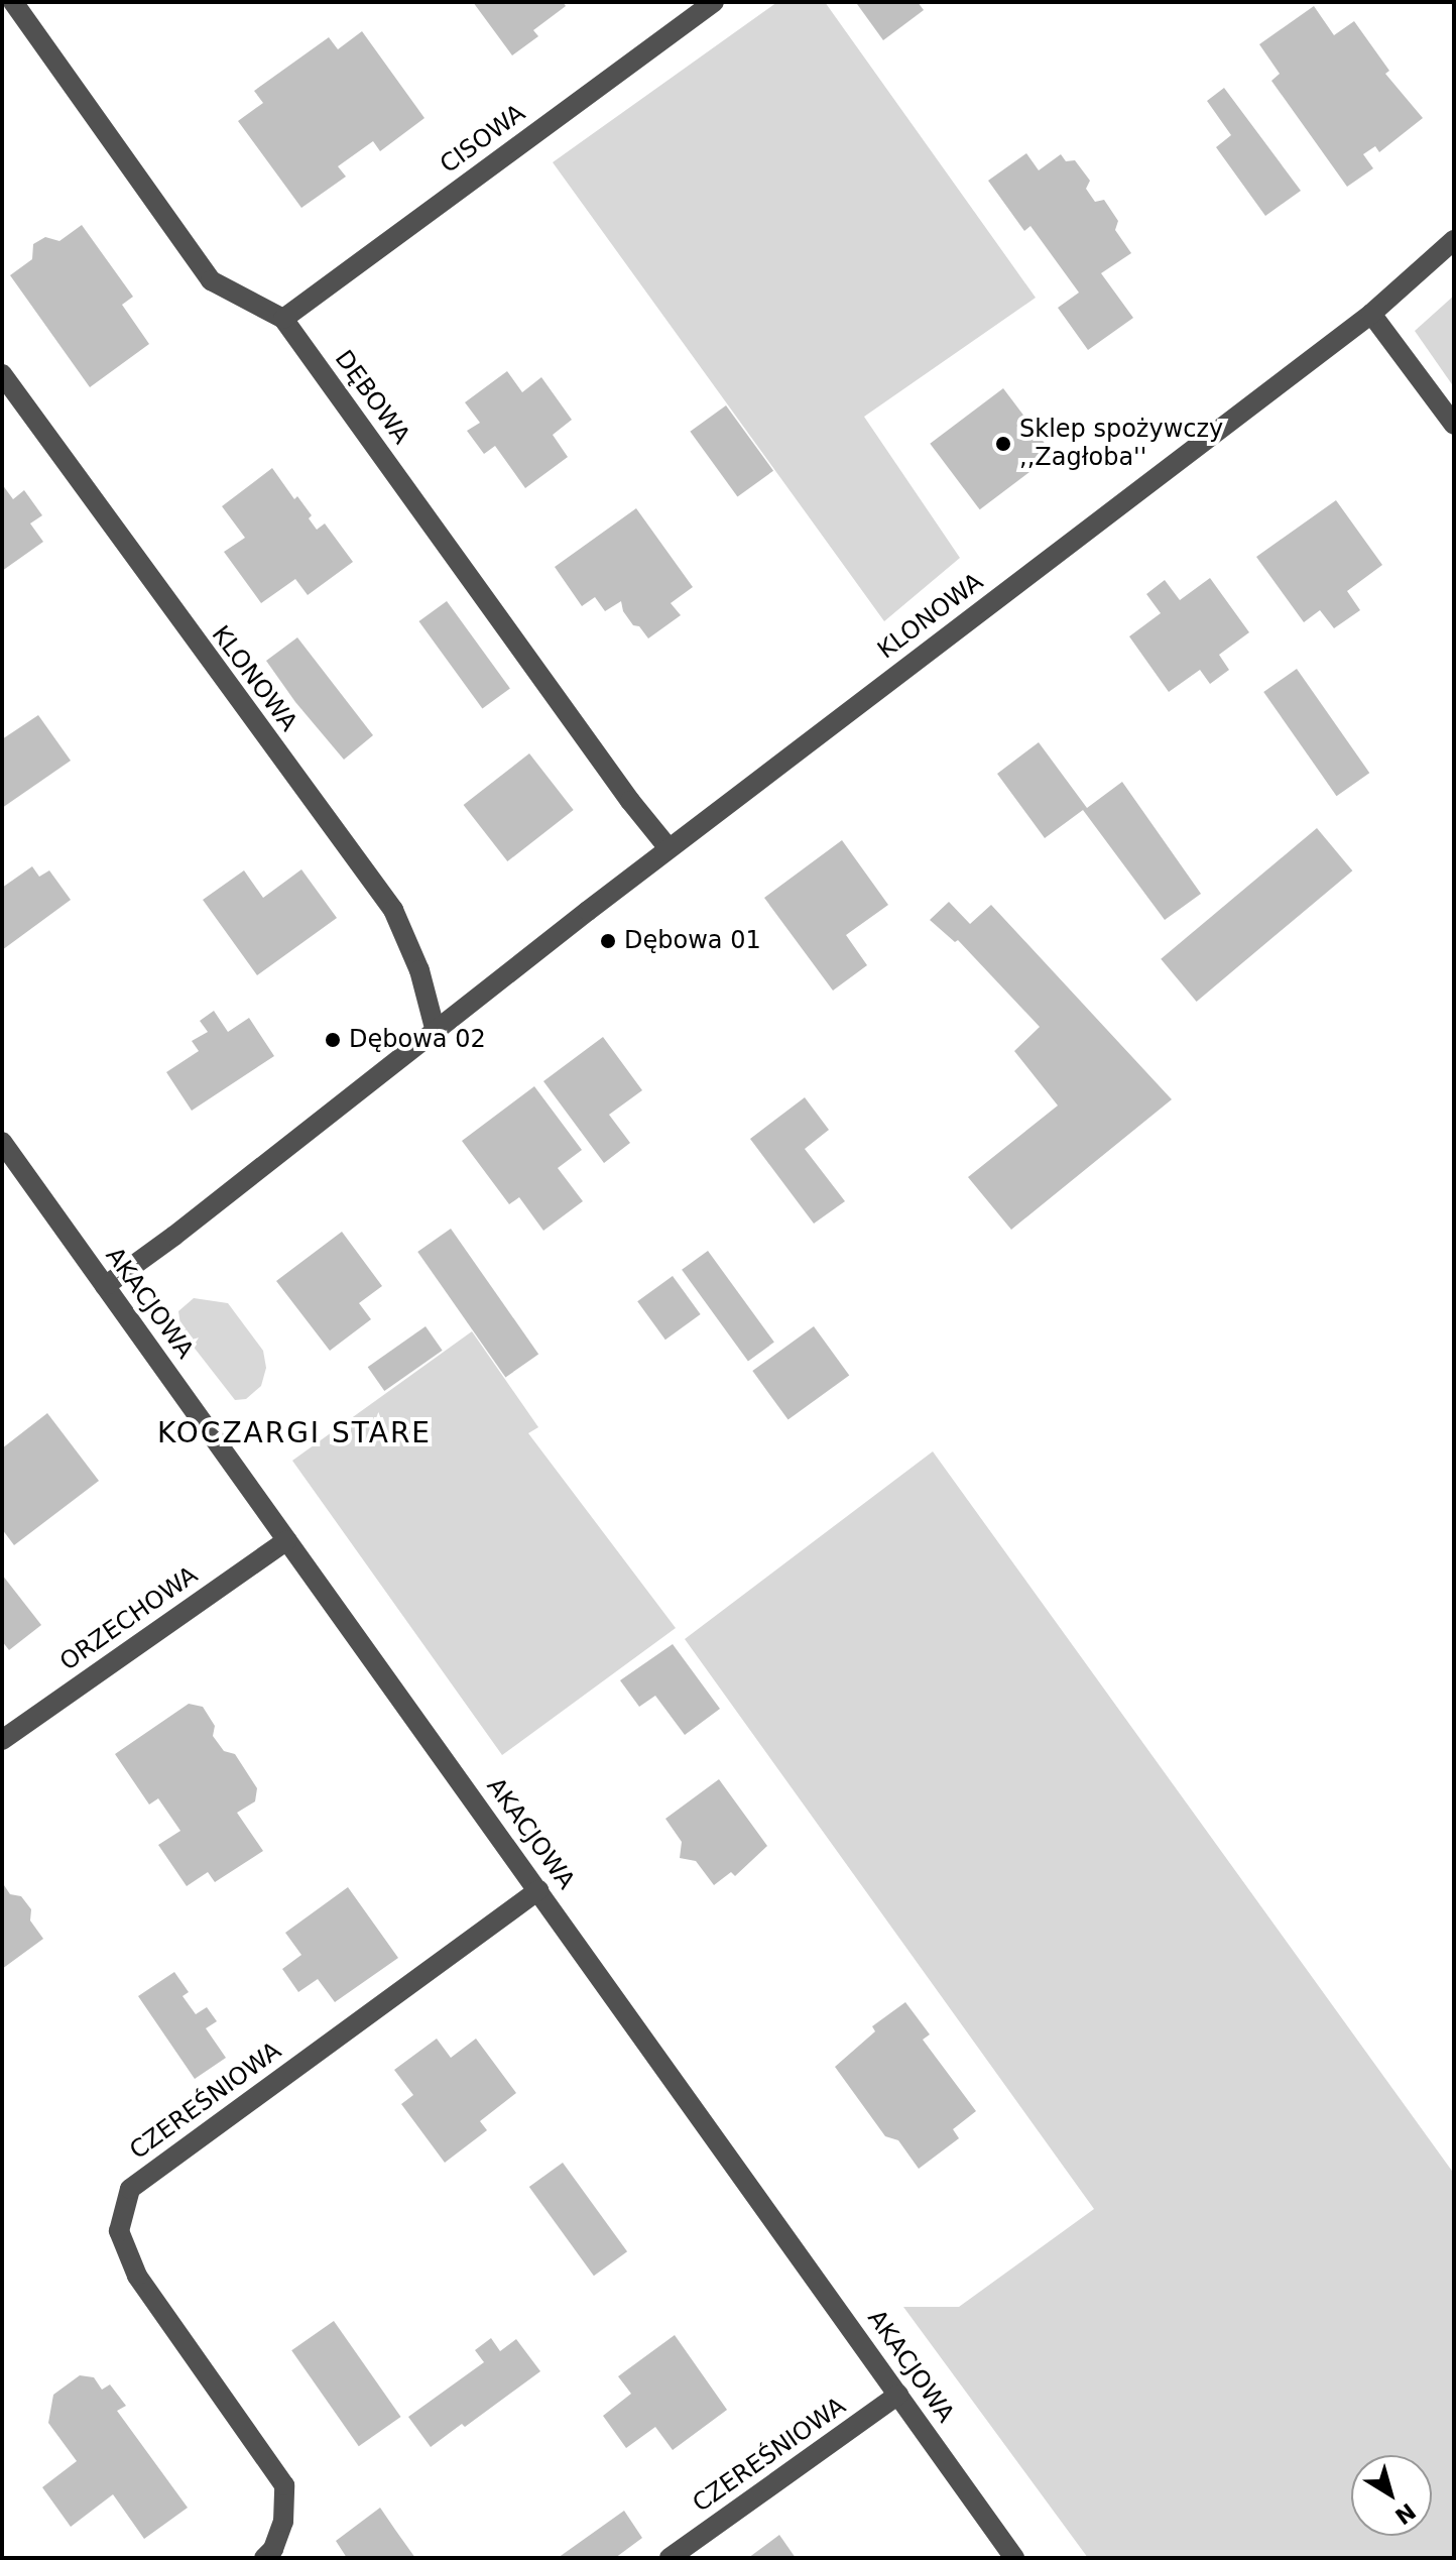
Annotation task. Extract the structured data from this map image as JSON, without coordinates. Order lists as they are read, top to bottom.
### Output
{
  "streets": {
    "street": [
      "CISOWA",
      "DĘBOWA",
      "KLONOWA",
      "AKACJOWA",
      "ORZECHOWA",
      "CZEREŚNIOWA"
    ]
  },
  "crossings": [
    ["CISOWA", "DĘBOWA"],
    ["DĘBOWA", "KLONOWA"],
    ["KLONOWA", "AKACJOWA"],
    ["AKACJOWA", "ORZECHOWA"],
    ["AKACJOWA", "CZEREŚNIOWA"]
  ],
  "districts": ["KOCZARGI STARE"],
  "places": ["Sklep spożywczy ,,Zagłoba''", "Dębowa 01", "Dębowa 02"],
  "north": "bottom right"
}
